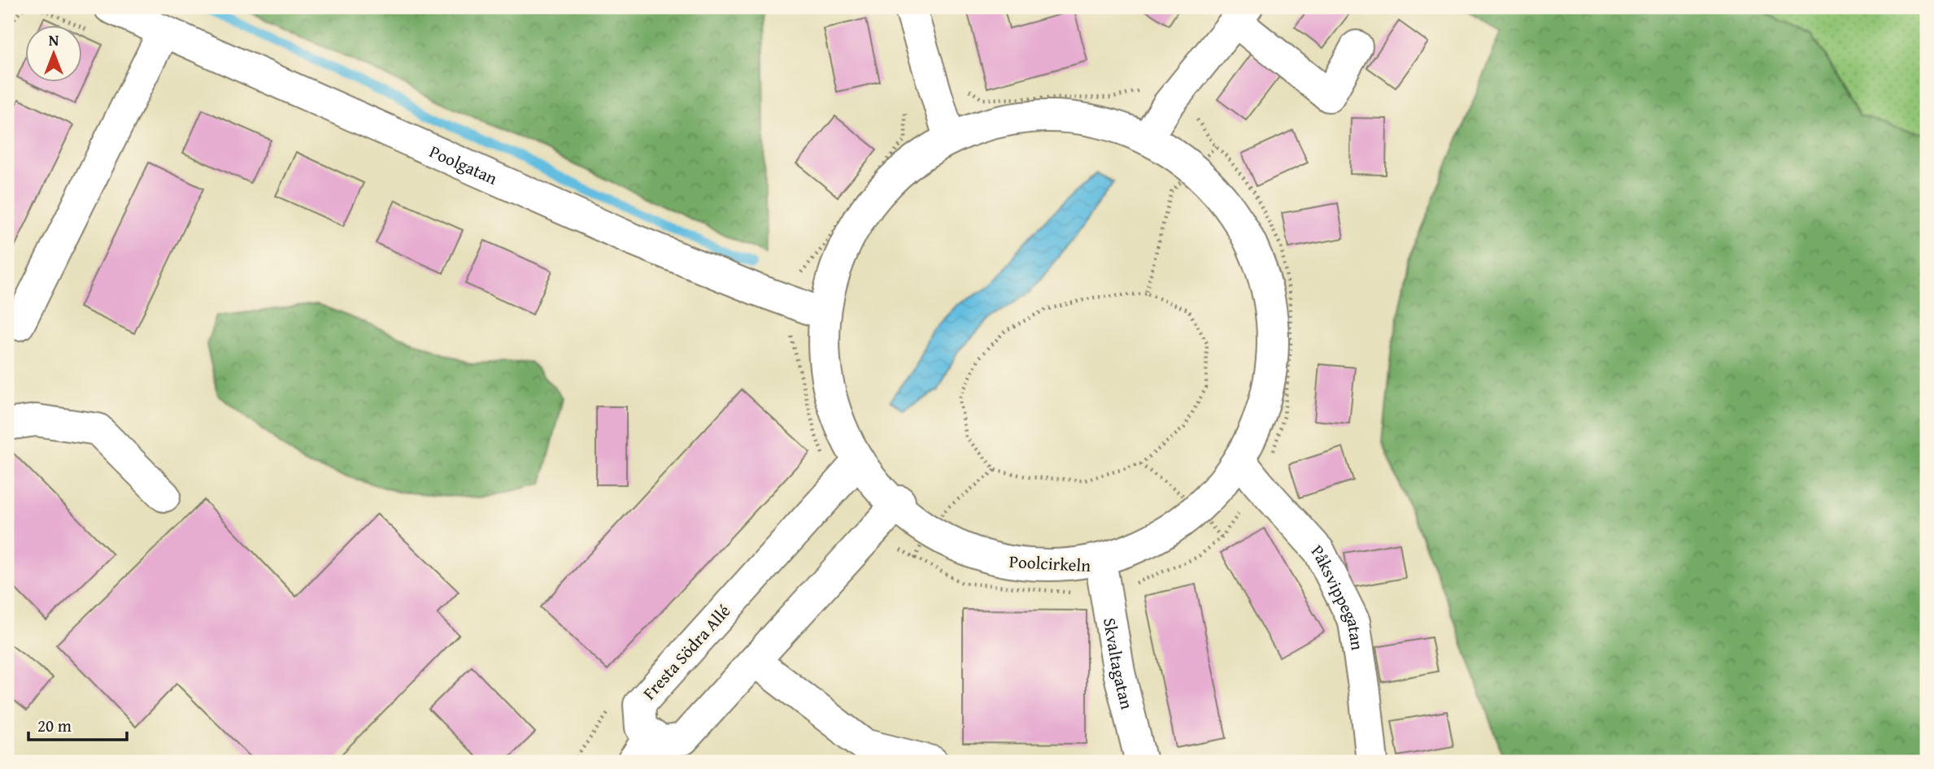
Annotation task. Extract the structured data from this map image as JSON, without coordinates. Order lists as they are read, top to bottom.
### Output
{
  "streets": {
    "street": [
      "Poolgatan",
      "Poolcirkeln",
      "Påksvippegatan",
      "Fresta Södra Allé",
      "Skvaltagatan"
    ]
  },
  "crossings": [
    ["Poolgatan", "Poolcirkeln"],
    ["Poolcirkeln", "Påksvippegatan"],
    ["Poolcirkeln", "Fresta Södra Allé"],
    ["Poolcirkeln", "Skvaltagatan"]
  ],
  "scale_bar": "20 m",
  "north": "top"
}
